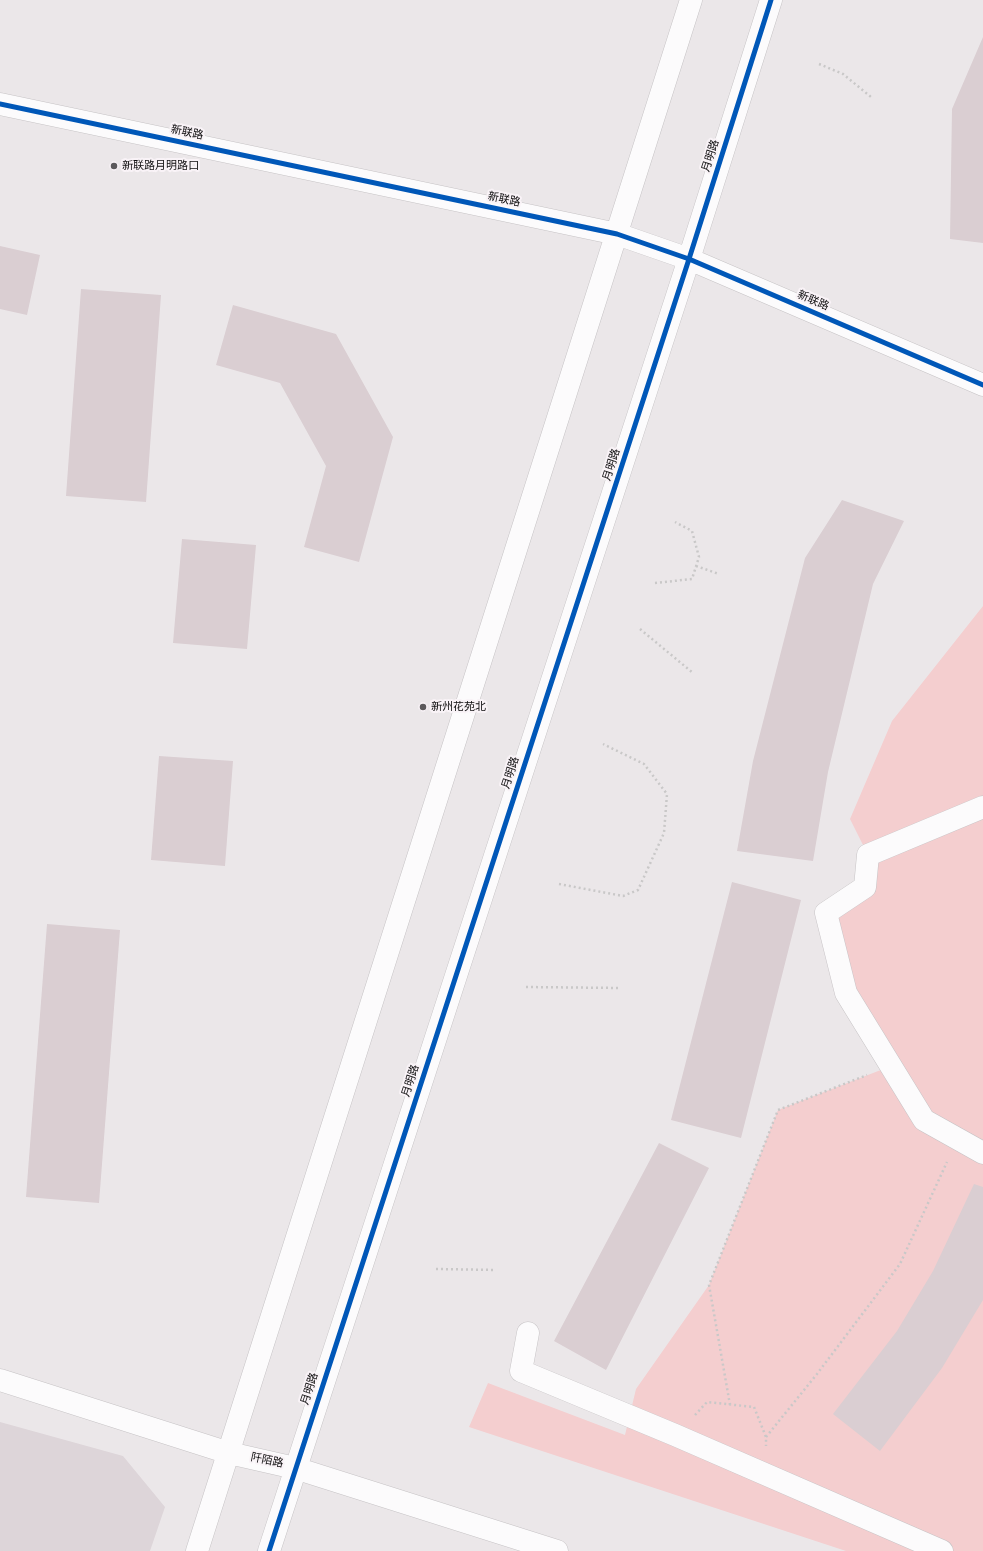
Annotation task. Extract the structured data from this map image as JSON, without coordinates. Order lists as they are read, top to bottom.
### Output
{
  "streets": {
    "street": ["新联路", "月明路", "阡陌路"]
  },
  "crossings": [
    ["新联路", "月明路"],
    ["月明路", "阡陌路"]
  ],
  "places": ["新联路月明路口", "新州花苑北"]
}
